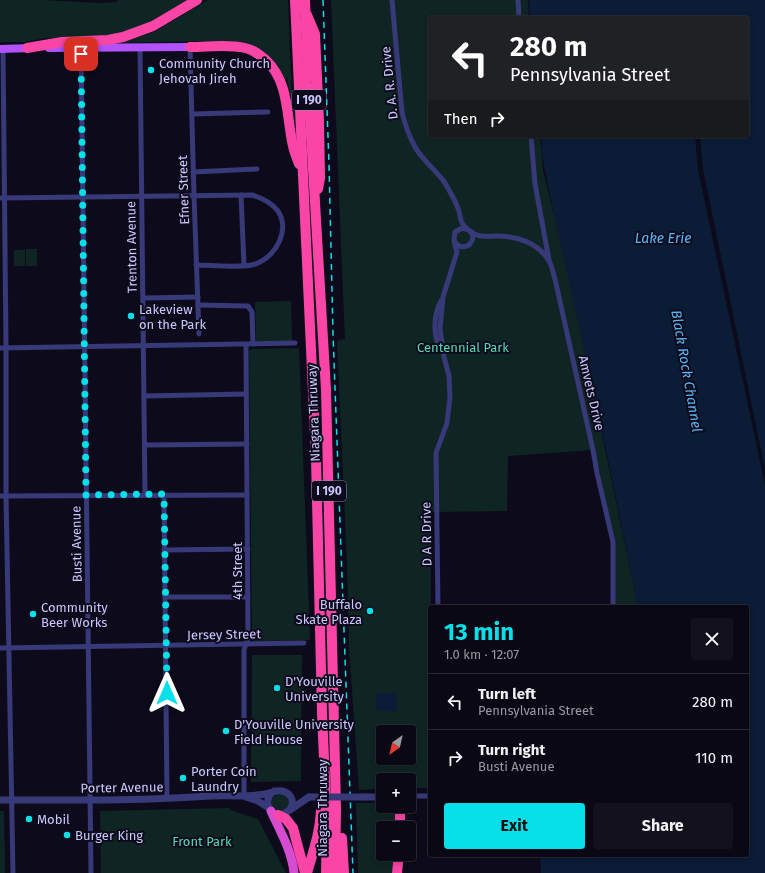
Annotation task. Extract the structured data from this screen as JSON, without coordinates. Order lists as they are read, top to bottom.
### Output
{
  "streets": {
    "highway": ["I 190", "Niagara Thruway"],
    "street": [
      "D. A. R. Drive",
      "Efner Street",
      "Trenton Avenue",
      "Amvets Drive",
      "D A R Drive",
      "Busti Avenue",
      "4th Street",
      "Jersey Street",
      "Porter Avenue"
    ]
  },
  "crossings": [
    ["Busti Avenue", "Jersey Street"],
    ["Busti Avenue", "Porter Avenue"],
    ["4th Street", "Jersey Street"],
    ["4th Street", "Porter Avenue"]
  ],
  "water": ["Lake Erie", "Black Rock Channel"],
  "parks": ["Centennial Park", "Front Park"],
  "places": [
    "Community Church Jehovah Jireh",
    "Lakeview on the Park",
    "Buffalo Skate Plaza",
    "Community Beer Works",
    "D'Youville University",
    "D'Youville University Field House",
    "Porter Coin Laundry",
    "Mobil",
    "Burger King"
  ],
  "north": "bottom left",
  "page": {
    "turn": ["280 m", "Pennsylvania Street"],
    "then": "Then",
    "heading": ["13 min", "1.0 km · 12:07"],
    "list": [
      {
        "name": "Turn left",
        "note": "Pennsylvania Street",
        "value": "280 m"
      },
      {
        "name": "Turn right",
        "note": "Busti Avenue",
        "value": "110 m"
      }
    ],
    "map_buttons": ["+", "−"],
    "buttons": ["Exit", "Share"]
  }
}
